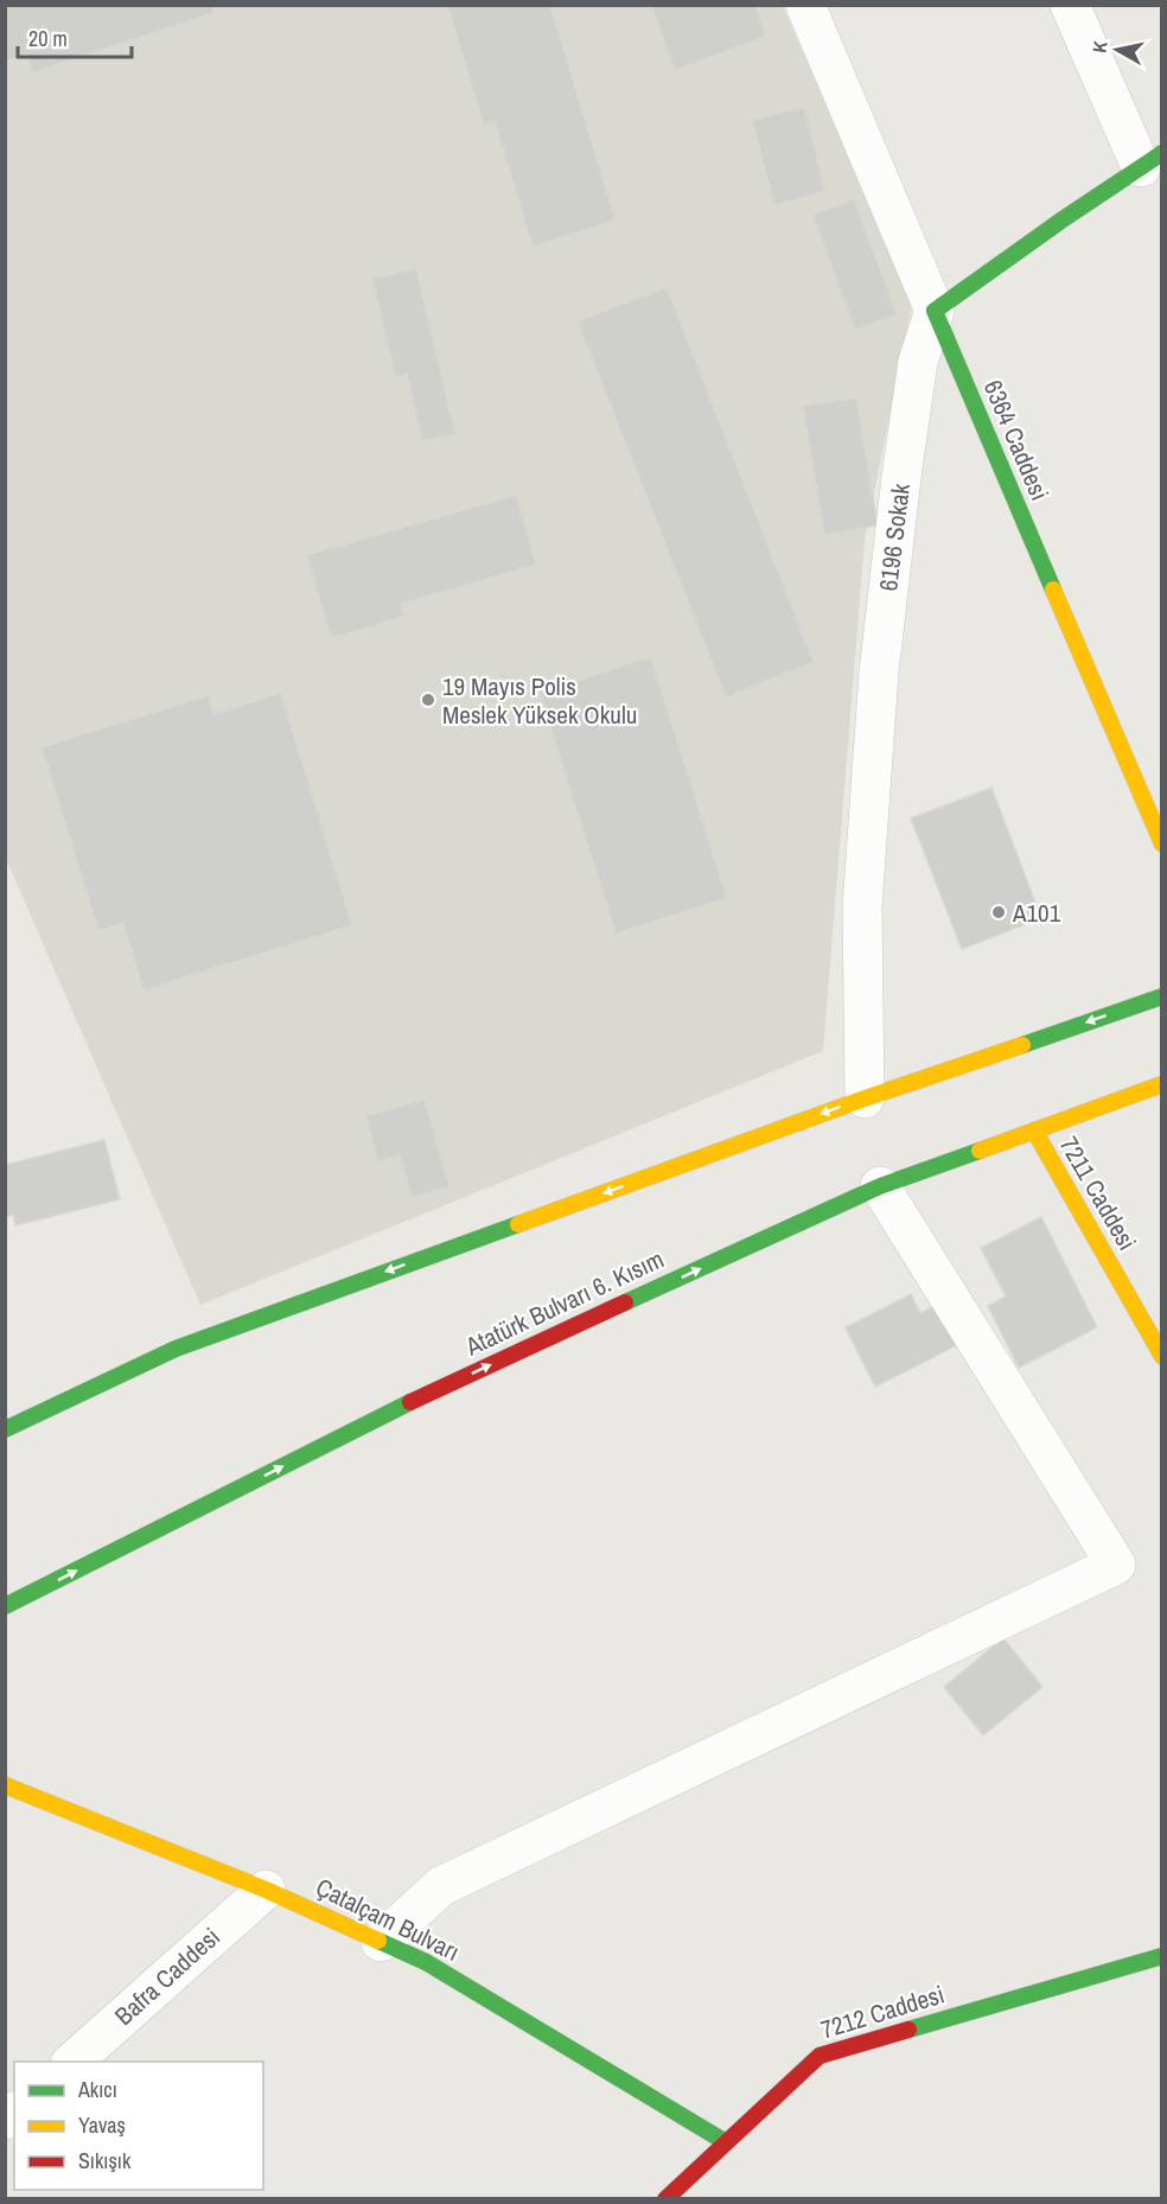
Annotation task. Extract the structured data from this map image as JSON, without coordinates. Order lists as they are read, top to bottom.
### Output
{
  "streets": {
    "main road": [
      "6364 Caddesi",
      "7211 Caddesi",
      "Atatürk Bulvarı 6. Kısım",
      "Çatalçam Bulvarı",
      "7212 Caddesi"
    ],
    "street": ["6196 Sokak", "Bafra Caddesi"]
  },
  "crossings": [
    ["6364 Caddesi", "6196 Sokak"],
    ["7211 Caddesi", "Atatürk Bulvarı 6. Kısım"],
    ["Çatalçam Bulvarı", "Bafra Caddesi"],
    ["Çatalçam Bulvarı", "7212 Caddesi"]
  ],
  "places": ["19 Mayıs Polis Meslek Yüksek Okulu", "A101"],
  "legend": ["Akıcı", "Yavaş", "Sıkışık"],
  "scale_bar": "20 m",
  "north": "left"
}
